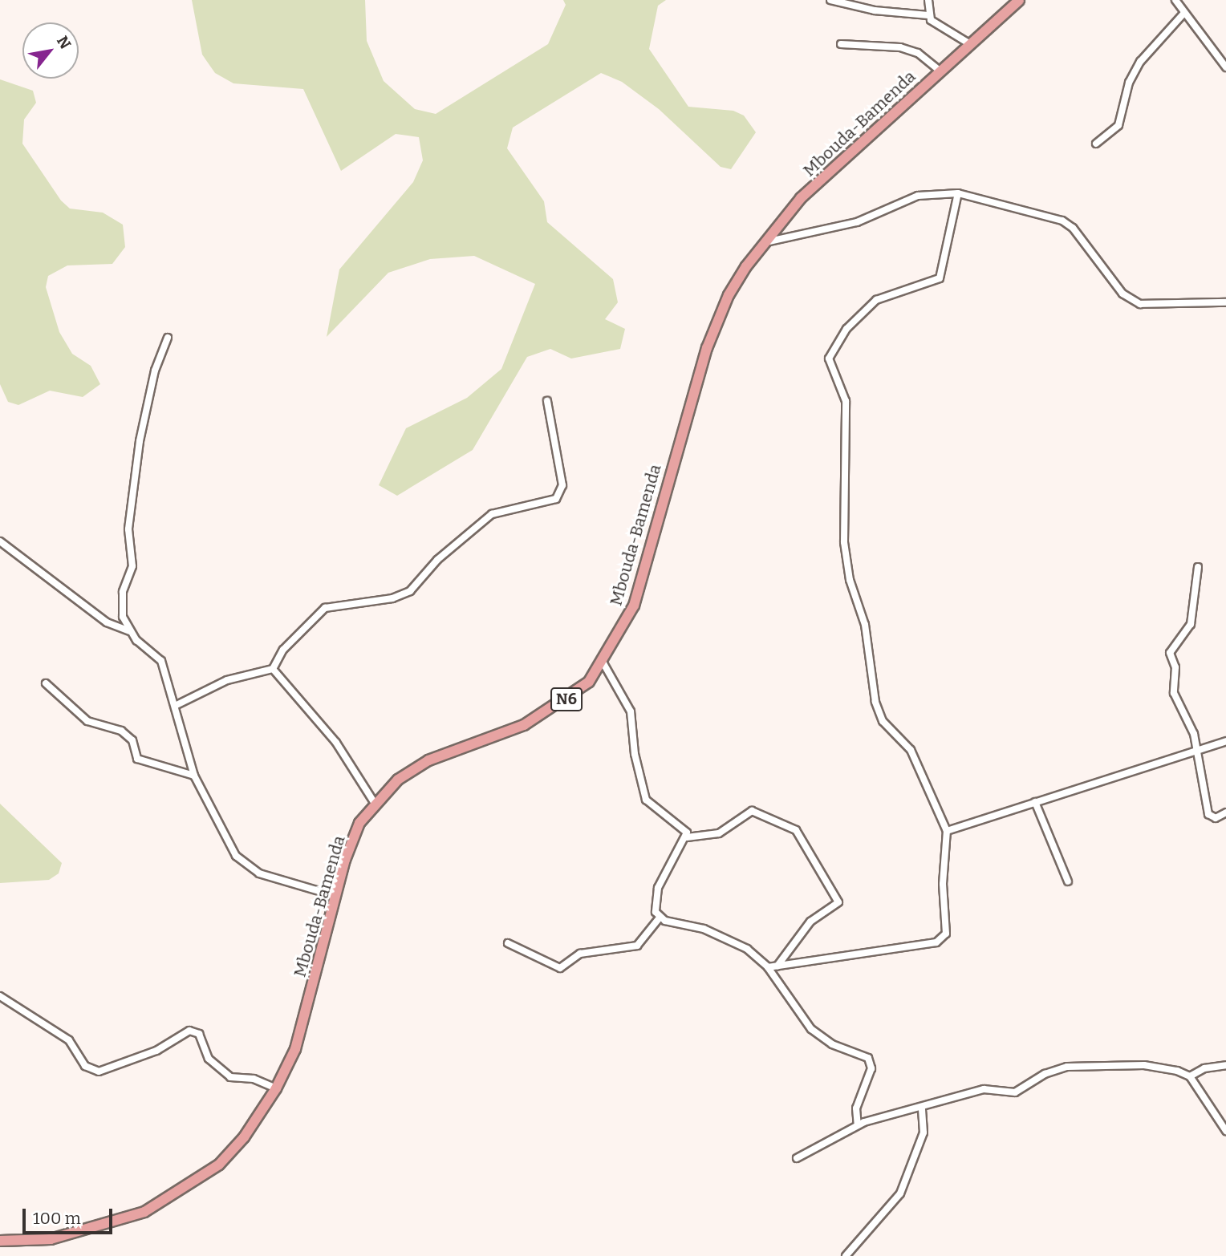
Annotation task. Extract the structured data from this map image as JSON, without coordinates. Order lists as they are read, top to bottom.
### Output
{
  "streets": {
    "highway": ["Mbouda-Bamenda", "N6"]
  },
  "scale_bar": "100 m",
  "north": "top right"
}
